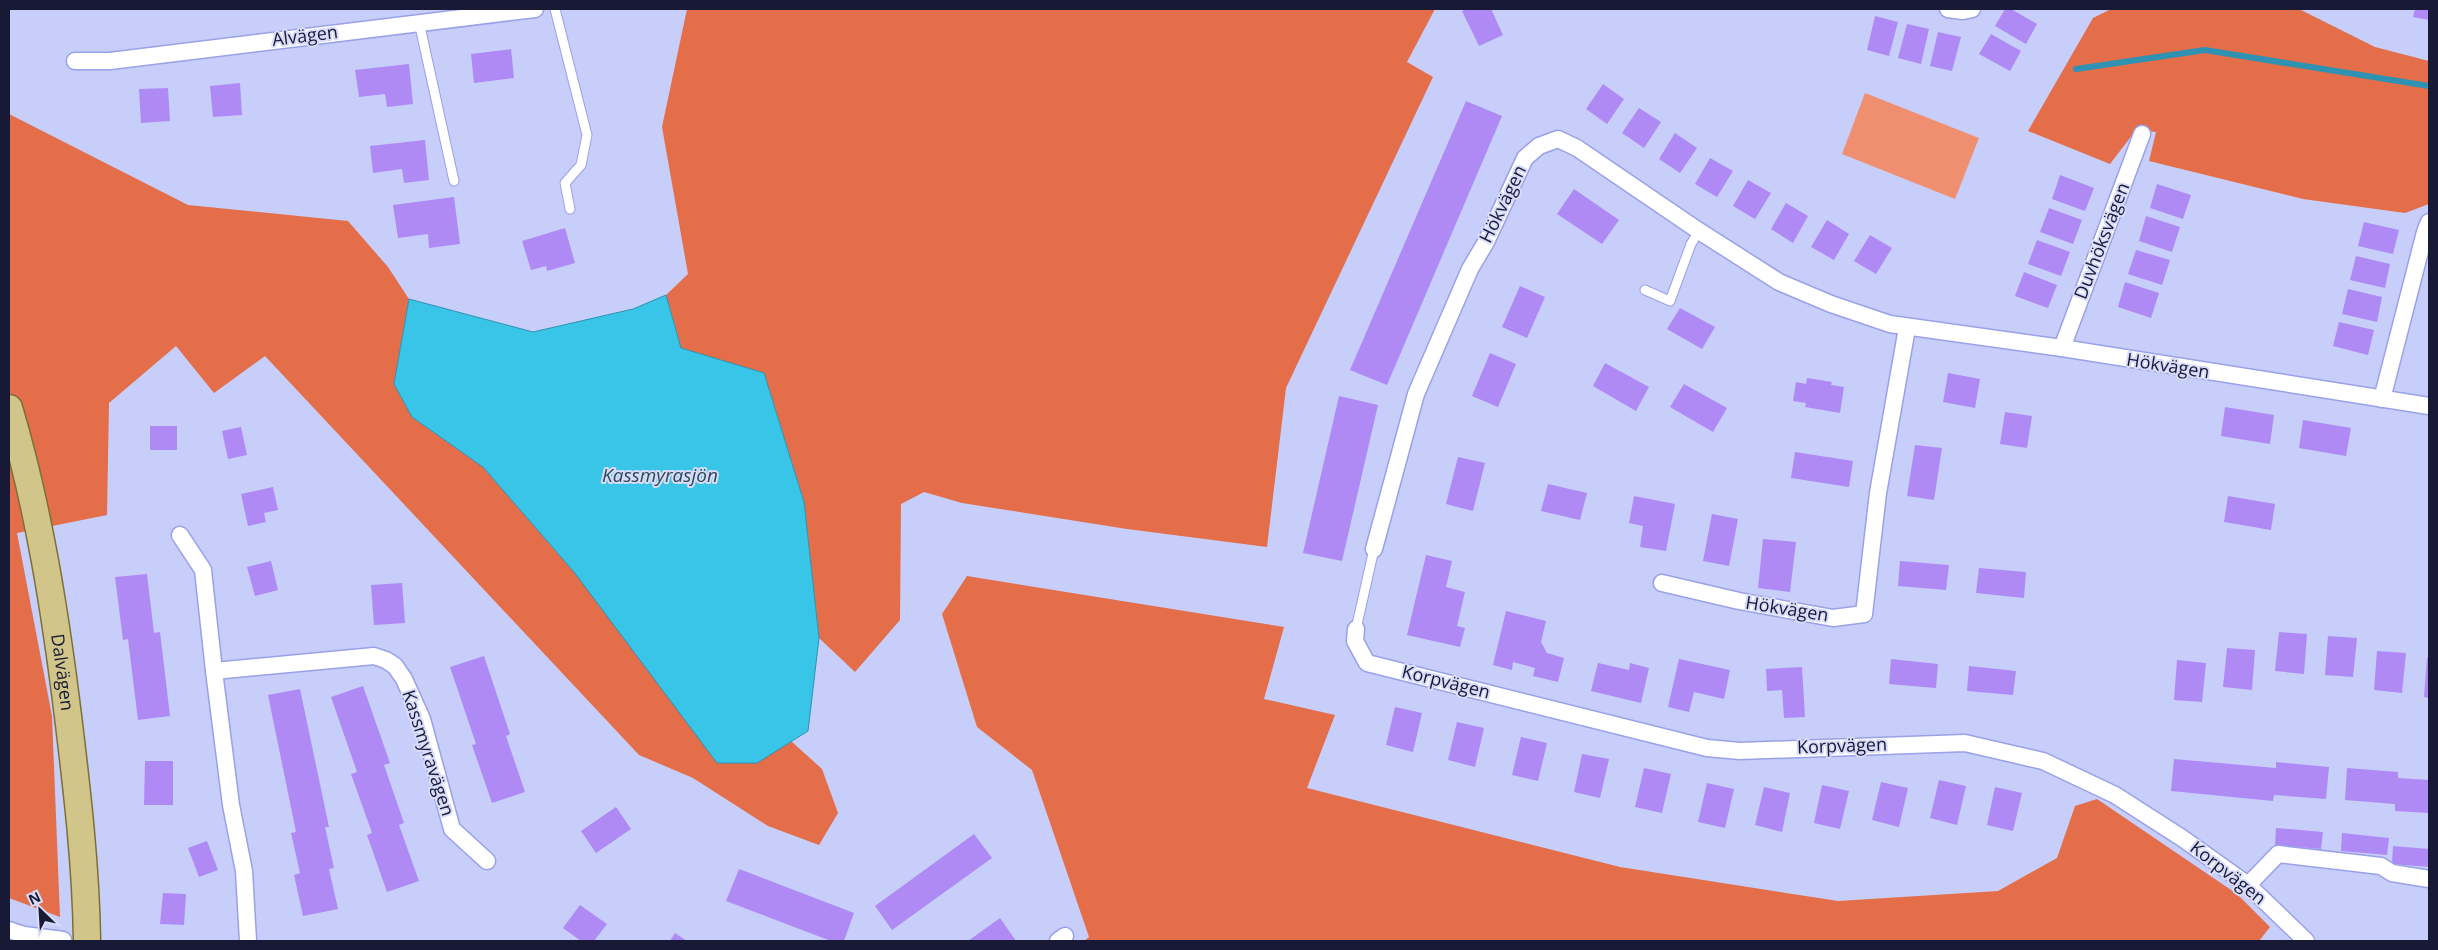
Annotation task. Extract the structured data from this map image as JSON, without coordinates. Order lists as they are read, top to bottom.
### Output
{
  "streets": {
    "main road": ["Dalvägen"],
    "street": [
      "Alvägen",
      "Hökvägen",
      "Duvhöksvägen",
      "Korpvägen",
      "Kassmyravägen"
    ]
  },
  "crossings": [
    ["Hökvägen", "Duvhöksvägen"]
  ],
  "water": ["Kassmyrasjön"],
  "north": "top left"
}
